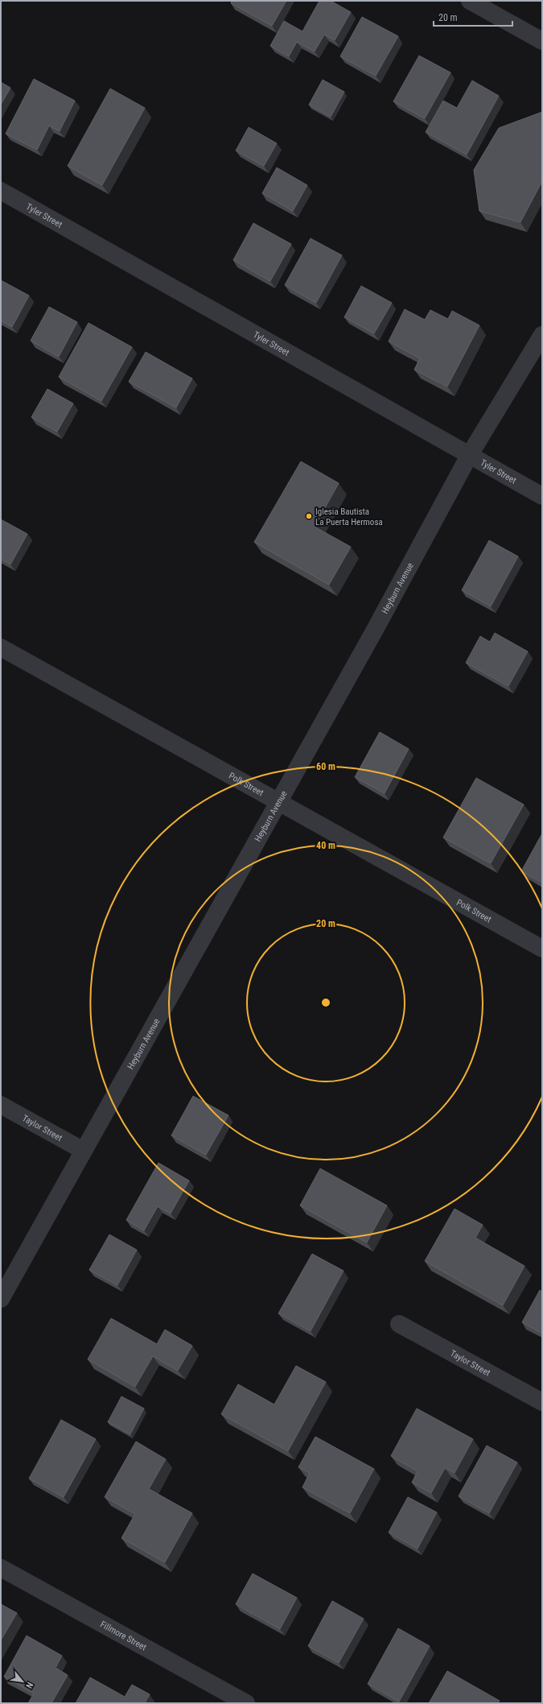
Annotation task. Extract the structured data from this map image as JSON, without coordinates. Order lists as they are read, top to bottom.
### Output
{
  "streets": {
    "street": [
      "Tyler Street",
      "Heyburn Avenue",
      "Polk Street",
      "Taylor Street",
      "Fillmore Street"
    ]
  },
  "crossings": [
    ["Tyler Street", "Heyburn Avenue"],
    ["Heyburn Avenue", "Polk Street"],
    ["Heyburn Avenue", "Taylor Street"]
  ],
  "places": ["Iglesia Bautista La Puerta Hermosa"],
  "scale_bar": "20 m",
  "north": "bottom right",
  "rings": ["60 m", "40 m", "20 m"]
}
